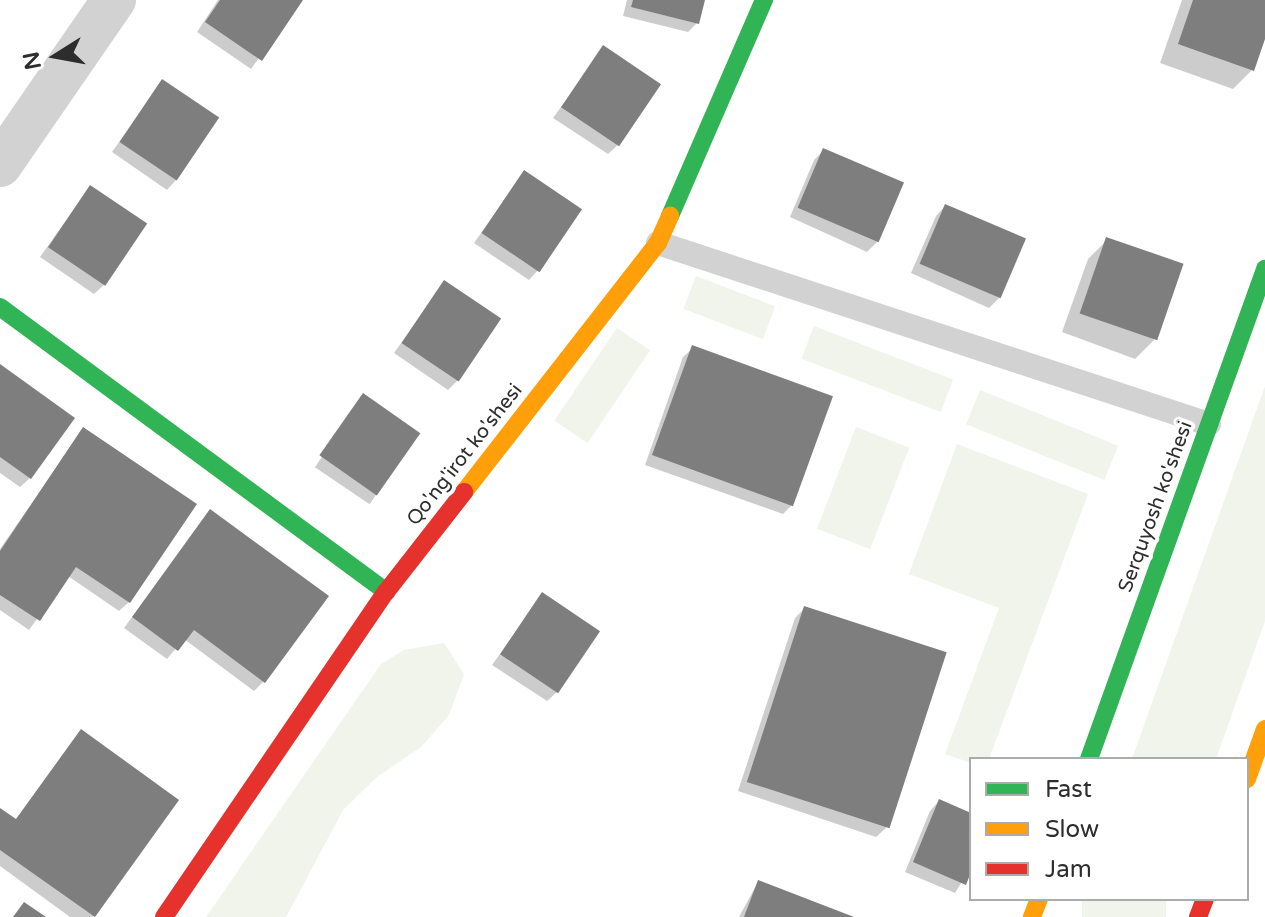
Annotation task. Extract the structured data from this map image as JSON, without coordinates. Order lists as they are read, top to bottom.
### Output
{
  "streets": {
    "street": ["Qo'ng'irot ko'shesi", "Serquyosh ko'shesi"]
  },
  "legend": ["Fast", "Slow", "Jam"],
  "north": "left"
}
